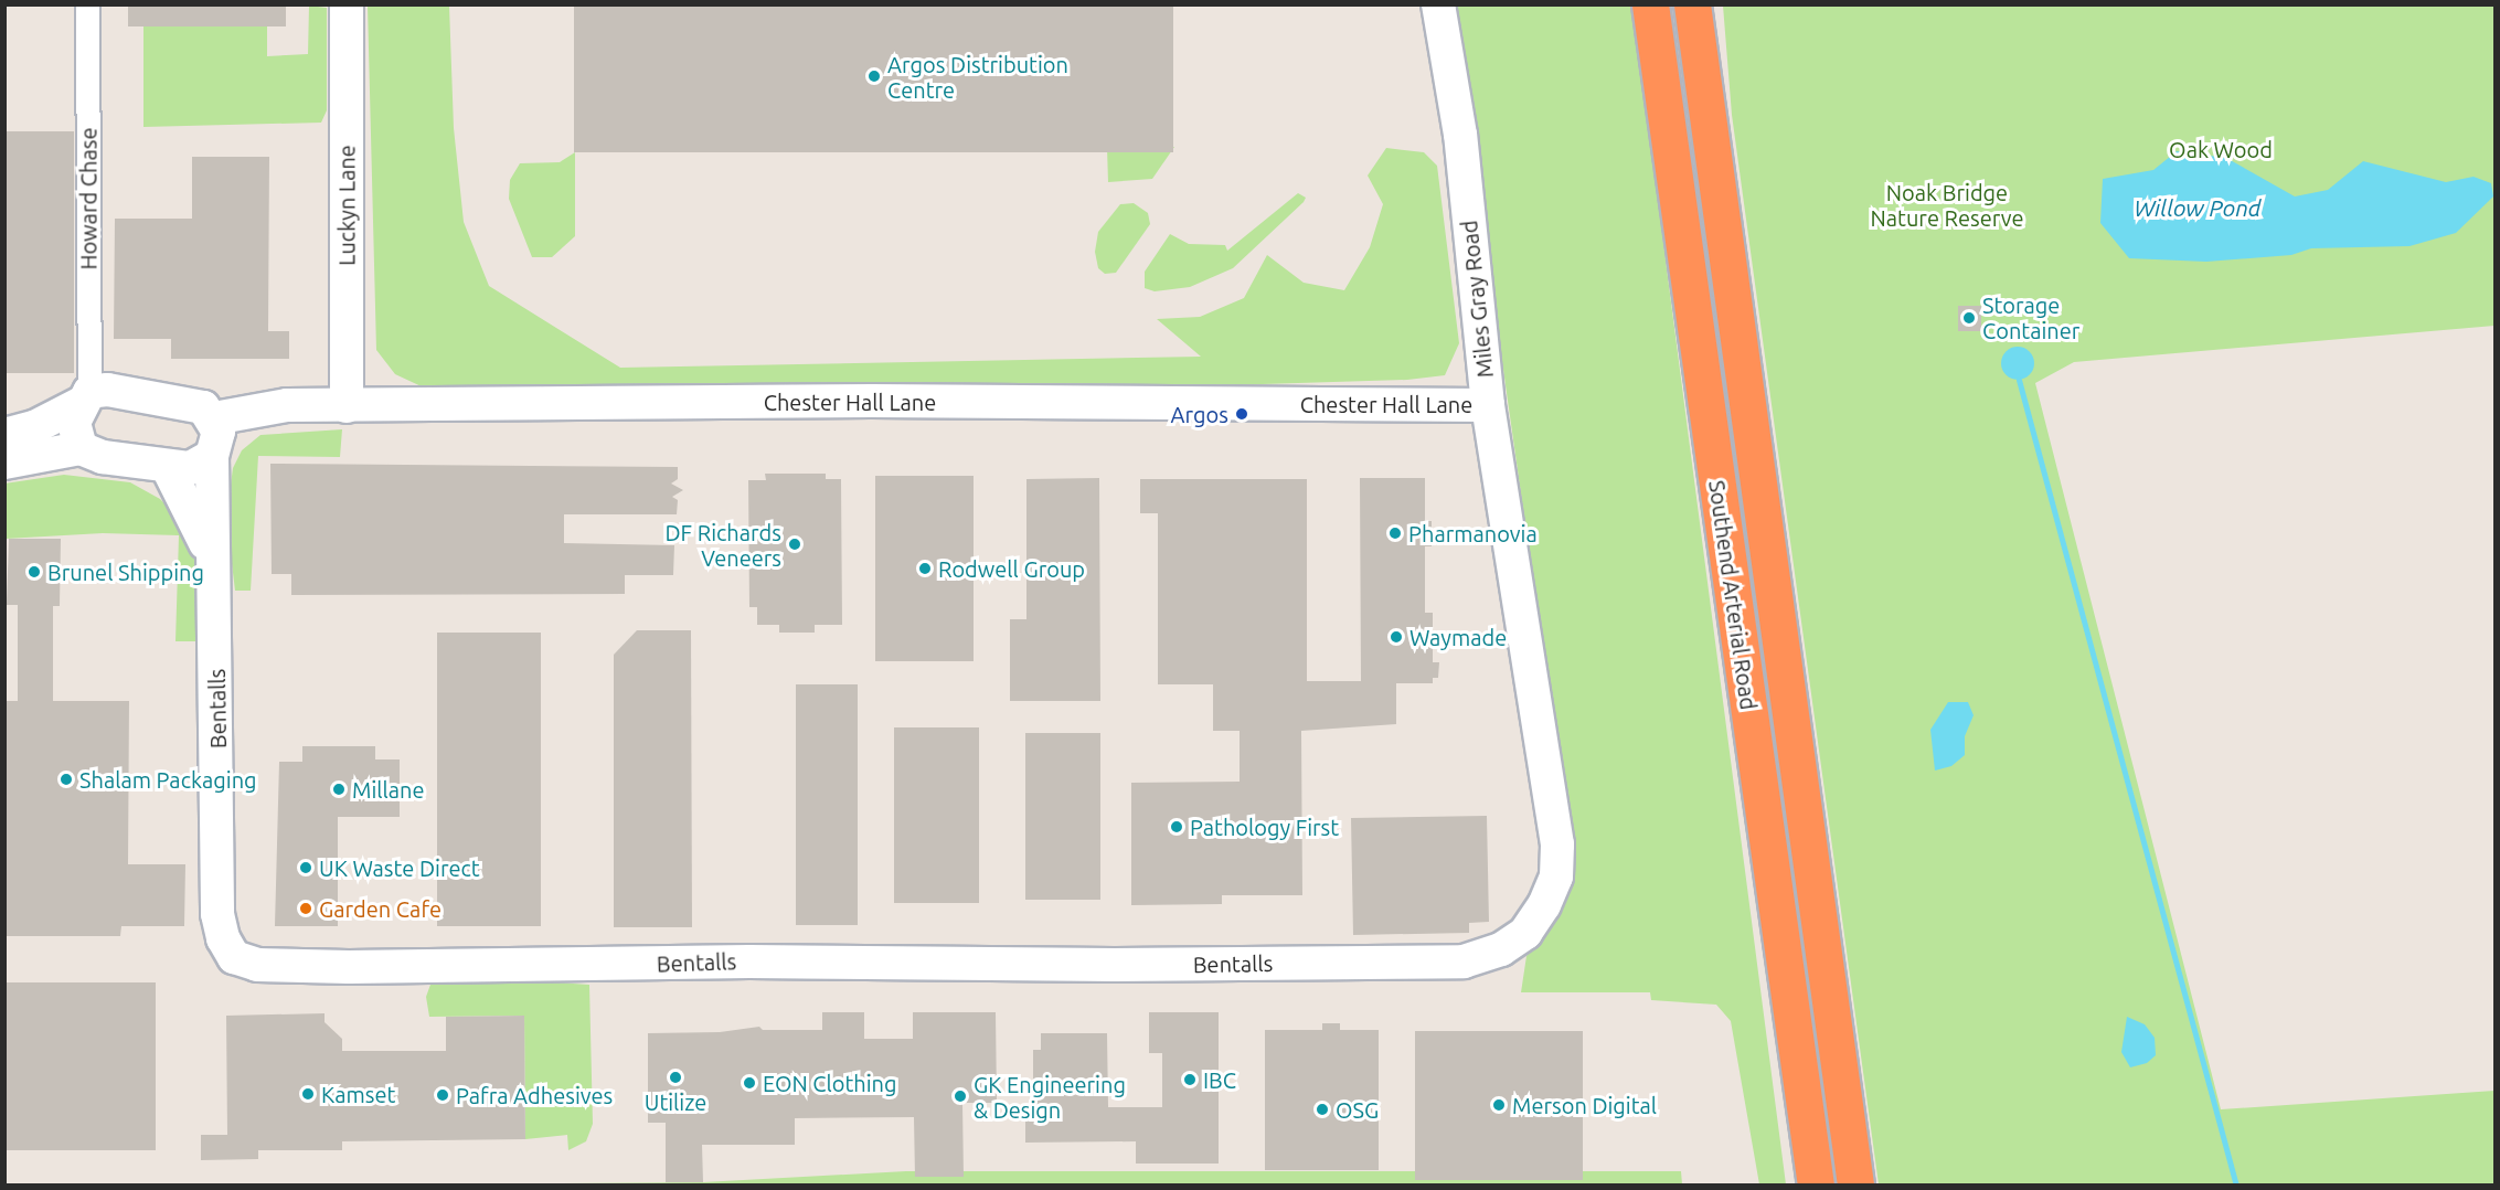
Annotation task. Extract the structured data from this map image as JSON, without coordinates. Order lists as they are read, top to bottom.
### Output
{
  "streets": {
    "highway": ["Southend Arterial Road"],
    "street": [
      "Howard Chase",
      "Luckyn Lane",
      "Miles Gray Road",
      "Chester Hall Lane",
      "Bentalls"
    ]
  },
  "crossings": [
    ["Luckyn Lane", "Chester Hall Lane"],
    ["Miles Gray Road", "Chester Hall Lane"],
    ["Miles Gray Road", "Bentalls"],
    ["Chester Hall Lane", "Bentalls"]
  ],
  "water": ["Willow Pond"],
  "parks": ["Oak Wood", "Noak Bridge Nature Reserve"],
  "places": [
    "Argos Distribution Centre",
    "Storage Container",
    "Argos",
    "Pharmanovia",
    "DF Richards Veneers",
    "Rodwell Group",
    "Brunel Shipping",
    "Waymade",
    "Shalam Packaging",
    "Millane",
    "Pathology First",
    "UK Waste Direct",
    "Garden Cafe",
    "Utilize",
    "IBC",
    "EON Clothing",
    "Kamset",
    "Pafra Adhesives",
    "GK Engineering & Design",
    "Merson Digital",
    "OSG"
  ]
}
